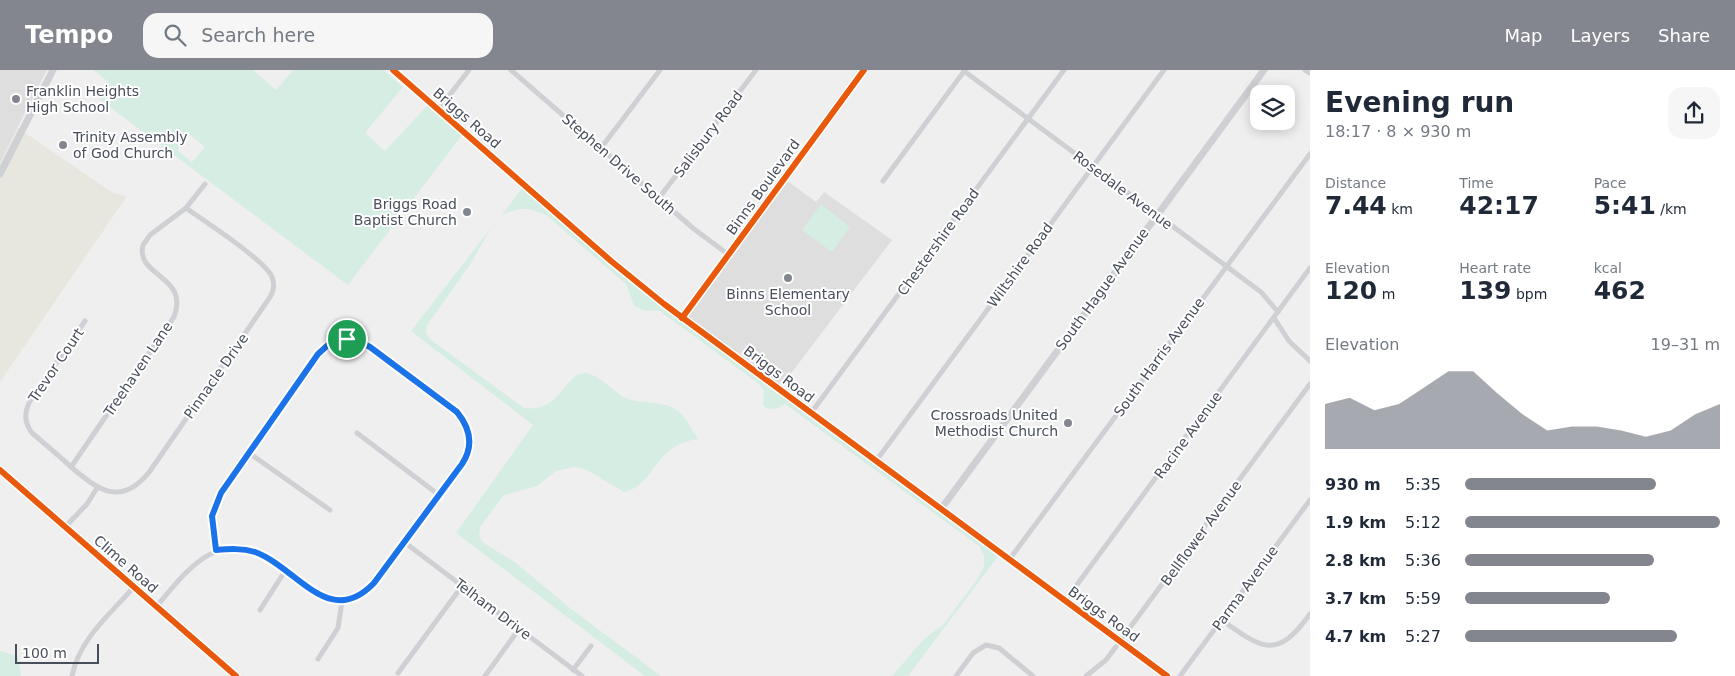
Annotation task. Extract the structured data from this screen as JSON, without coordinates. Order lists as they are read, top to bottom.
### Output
{
  "streets": {
    "street": [
      "Briggs Road",
      "Salisbury Road",
      "Stephen Drive South",
      "Binns Boulevard",
      "Rosedale Avenue",
      "Chestershire Road",
      "Wiltshire Road",
      "South Hague Avenue",
      "South Harris Avenue",
      "Trevor Court",
      "Treehaven Lane",
      "Pinnacle Drive",
      "Racine Avenue",
      "Bellflower Avenue",
      "Clime Road",
      "Parma Avenue",
      "Telham Drive"
    ]
  },
  "crossings": [
    ["Briggs Road", "Binns Boulevard"],
    ["Briggs Road", "Chestershire Road"],
    ["Briggs Road", "Wiltshire Road"],
    ["Briggs Road", "South Hague Avenue"],
    ["Briggs Road", "South Harris Avenue"],
    ["Briggs Road", "Racine Avenue"],
    ["Briggs Road", "Bellflower Avenue"],
    ["Salisbury Road", "Stephen Drive South"],
    ["Stephen Drive South", "Binns Boulevard"],
    ["Rosedale Avenue", "Chestershire Road"],
    ["Rosedale Avenue", "Wiltshire Road"],
    ["Rosedale Avenue", "South Hague Avenue"],
    ["Rosedale Avenue", "South Harris Avenue"],
    ["Rosedale Avenue", "Racine Avenue"],
    ["Trevor Court", "Treehaven Lane"],
    ["Treehaven Lane", "Pinnacle Drive"]
  ],
  "places": [
    "Franklin Heights High School",
    "Trinity Assembly of God Church",
    "Briggs Road Baptist Church",
    "Binns Elementary School",
    "Crossroads United Methodist Church"
  ],
  "scale_bar": "100 m",
  "page": {
    "header": "Tempo",
    "search": "Search here",
    "nav": ["Map", "Layers", "Share"],
    "heading": ["Evening run", "18:17 · 8 × 930 m"],
    "stats": [
      ["Distance", "7.44 km"],
      ["Time", "42:17"],
      ["Pace", "5:41 /km"],
      ["Elevation", "120 m"],
      ["Heart rate", "139 bpm"],
      ["kcal", "462"]
    ],
    "chart": ["Elevation", "19–31 m"],
    "list": [
      {
        "name": "930 m",
        "note": "5:35"
      },
      {
        "name": "1.9 km",
        "note": "5:12"
      },
      {
        "name": "2.8 km",
        "note": "5:36"
      },
      {
        "name": "3.7 km",
        "note": "5:59"
      },
      {
        "name": "4.7 km",
        "note": "5:27"
      }
    ],
    "scale": "100 m"
  }
}
